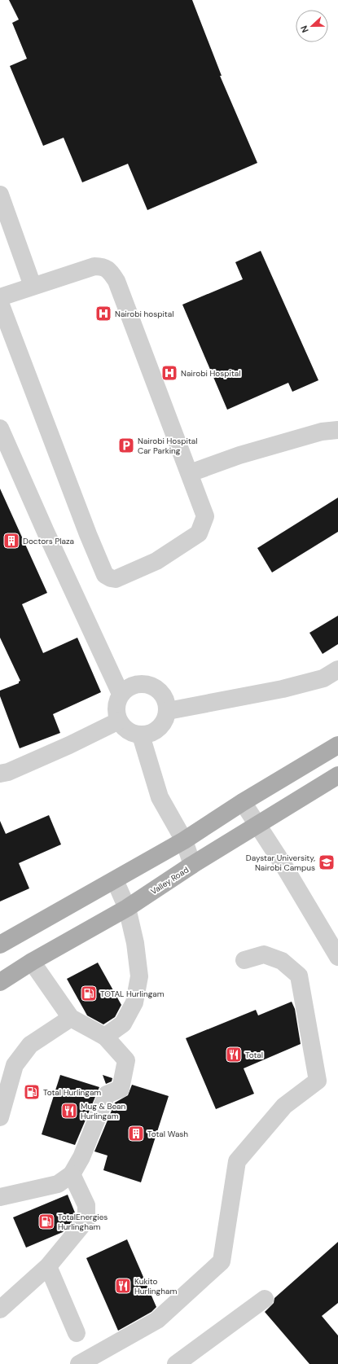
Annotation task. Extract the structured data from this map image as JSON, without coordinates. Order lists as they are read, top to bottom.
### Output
{
  "streets": {
    "main road": ["Valley Road"]
  },
  "places": {
    "hospital": ["Nairobi hospital", "Nairobi Hospital"],
    "parking": ["Nairobi Hospital Car Parking"],
    "building": ["Doctors Plaza", "Total Wash"],
    "school or university": ["Daystar University, Nairobi Campus"],
    "fuel station": ["TOTAL Hurlingam", "Total Hurlingam", "TotalEnergies Hurlingham"],
    "restaurant": ["Total", "Mug & Bean Hurlingam", "Kukito Hurlingham"]
  },
  "north": "left"
}
